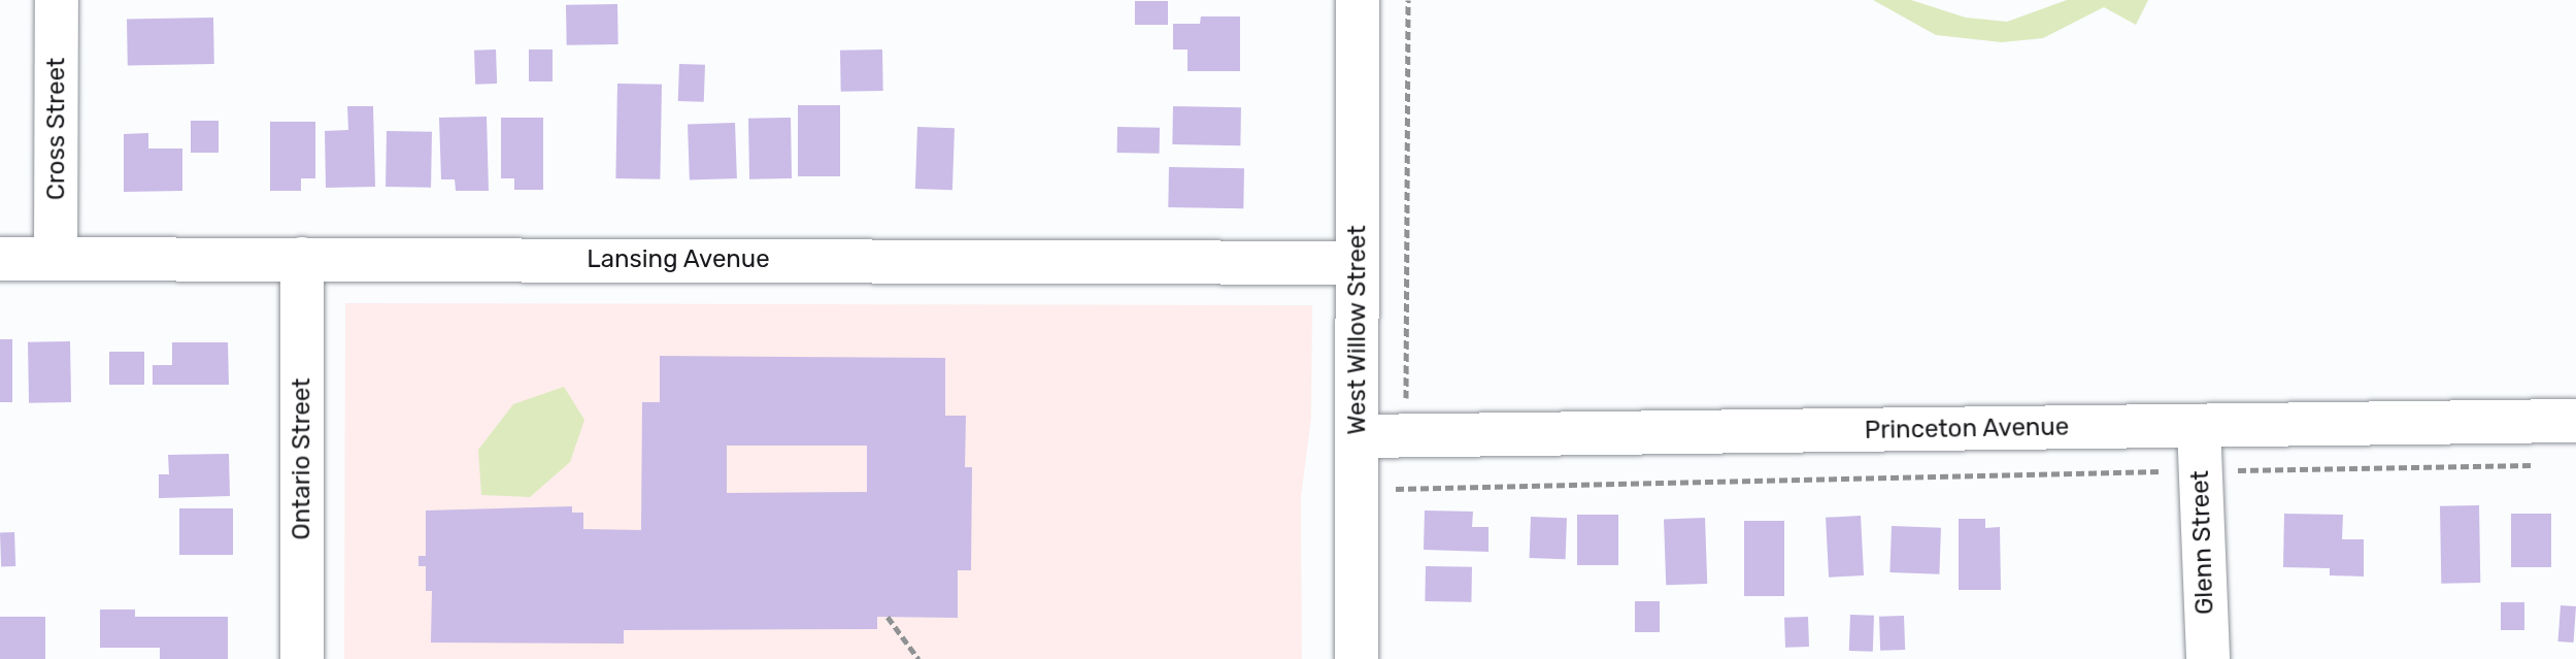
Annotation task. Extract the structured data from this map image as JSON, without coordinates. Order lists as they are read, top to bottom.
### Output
{
  "streets": {
    "street": [
      "Cross Street",
      "Lansing Avenue",
      "West Willow Street",
      "Princeton Avenue",
      "Ontario Street",
      "Glenn Street"
    ]
  },
  "crossings": [
    ["Cross Street", "Lansing Avenue"],
    ["Lansing Avenue", "West Willow Street"],
    ["Lansing Avenue", "Ontario Street"],
    ["West Willow Street", "Princeton Avenue"],
    ["Princeton Avenue", "Glenn Street"]
  ]
}
